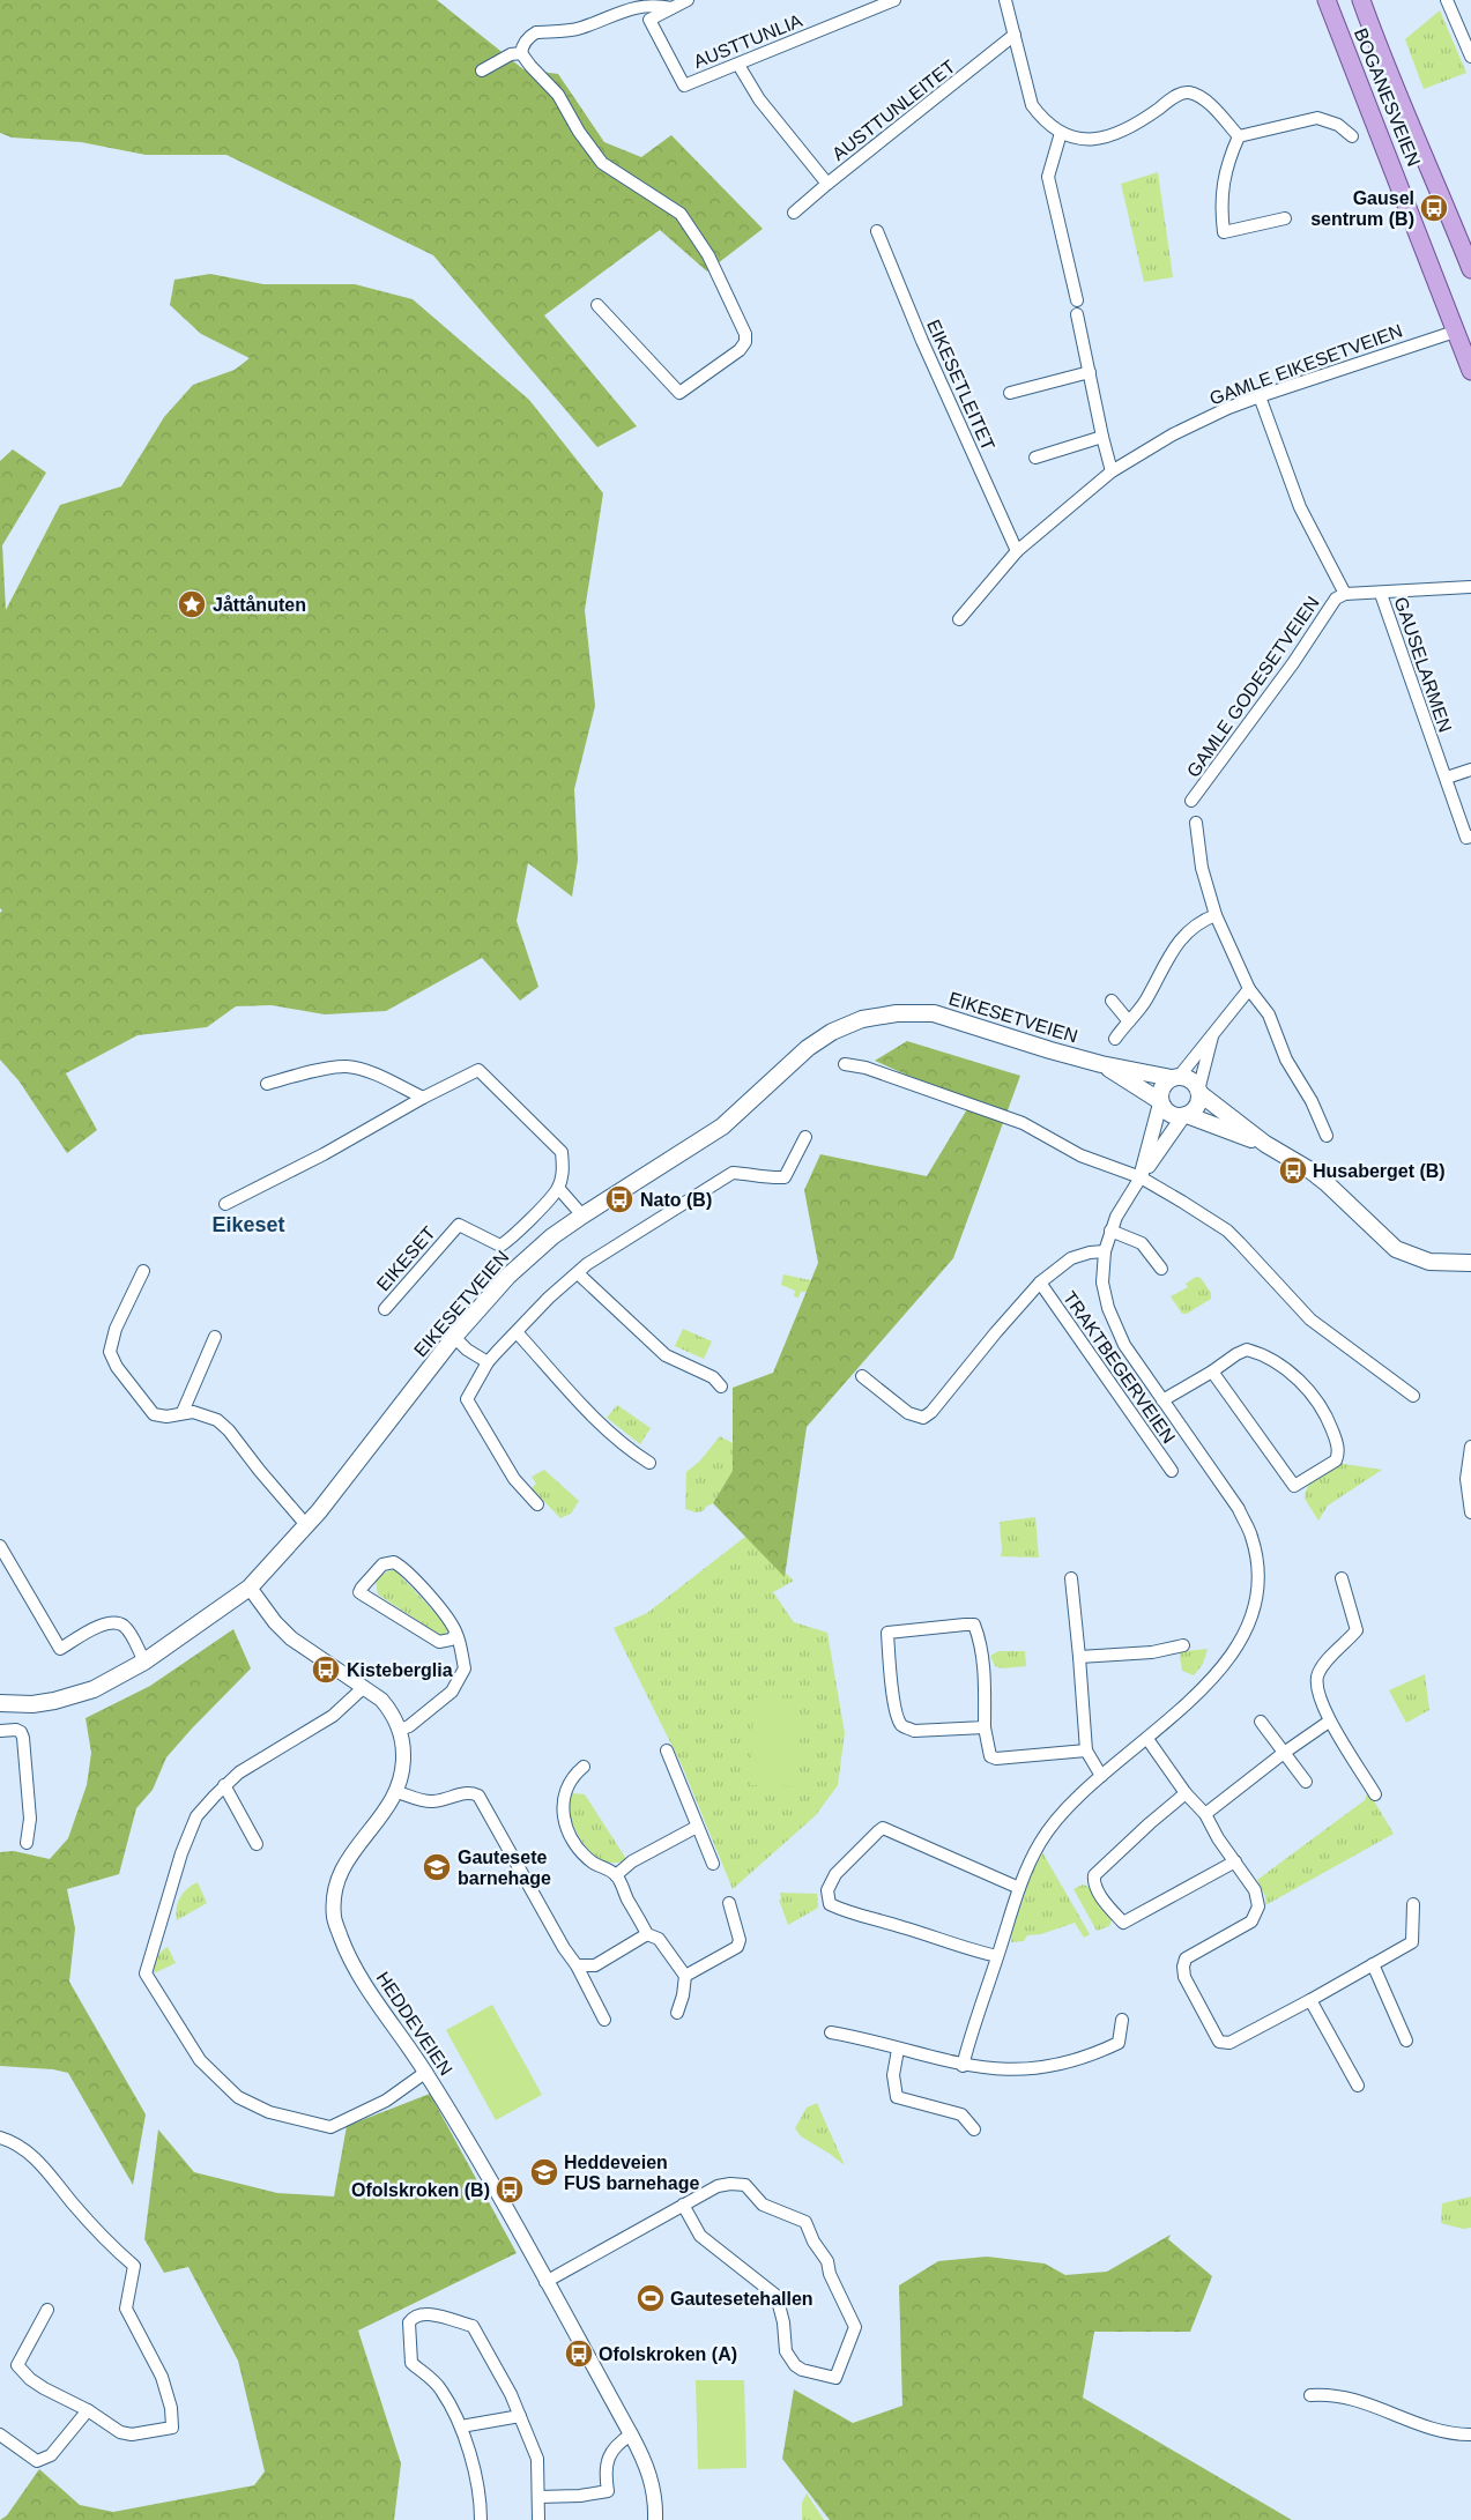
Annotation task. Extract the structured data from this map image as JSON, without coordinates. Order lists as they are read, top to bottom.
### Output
{
  "streets": {
    "main road": ["BOGANESVEIEN", "EIKESETVEIEN"],
    "street": [
      "AUSTTUNLIA",
      "AUSTTUNLEITET",
      "GAMLE EIKESETVEIEN",
      "EIKESETLEITET",
      "GAUSELARMEN",
      "GAMLE GODESETVEIEN",
      "EIKESET",
      "TRAKTBEGERVEIEN",
      "HEDDEVEIEN"
    ]
  },
  "crossings": [
    ["AUSTTUNLIA", "AUSTTUNLEITET"],
    ["BOGANESVEIEN", "GAMLE EIKESETVEIEN"],
    ["GAMLE EIKESETVEIEN", "EIKESETLEITET"],
    ["GAMLE EIKESETVEIEN", "GAMLE GODESETVEIEN"],
    ["GAUSELARMEN", "GAMLE GODESETVEIEN"],
    ["EIKESETVEIEN", "HEDDEVEIEN"]
  ],
  "districts": ["Eikeset"],
  "places": {
    "bus stop": [
      "Gausel sentrum (B)",
      "Husaberget (B)",
      "Nato (B)",
      "Kisteberglia",
      "Ofolskroken (B)",
      "Ofolskroken (A)"
    ],
    "place": ["Jåttånuten"],
    "school or university": ["Gautesete barnehage", "Heddeveien FUS barnehage"],
    "sports": ["Gautesetehallen"]
  }
}
